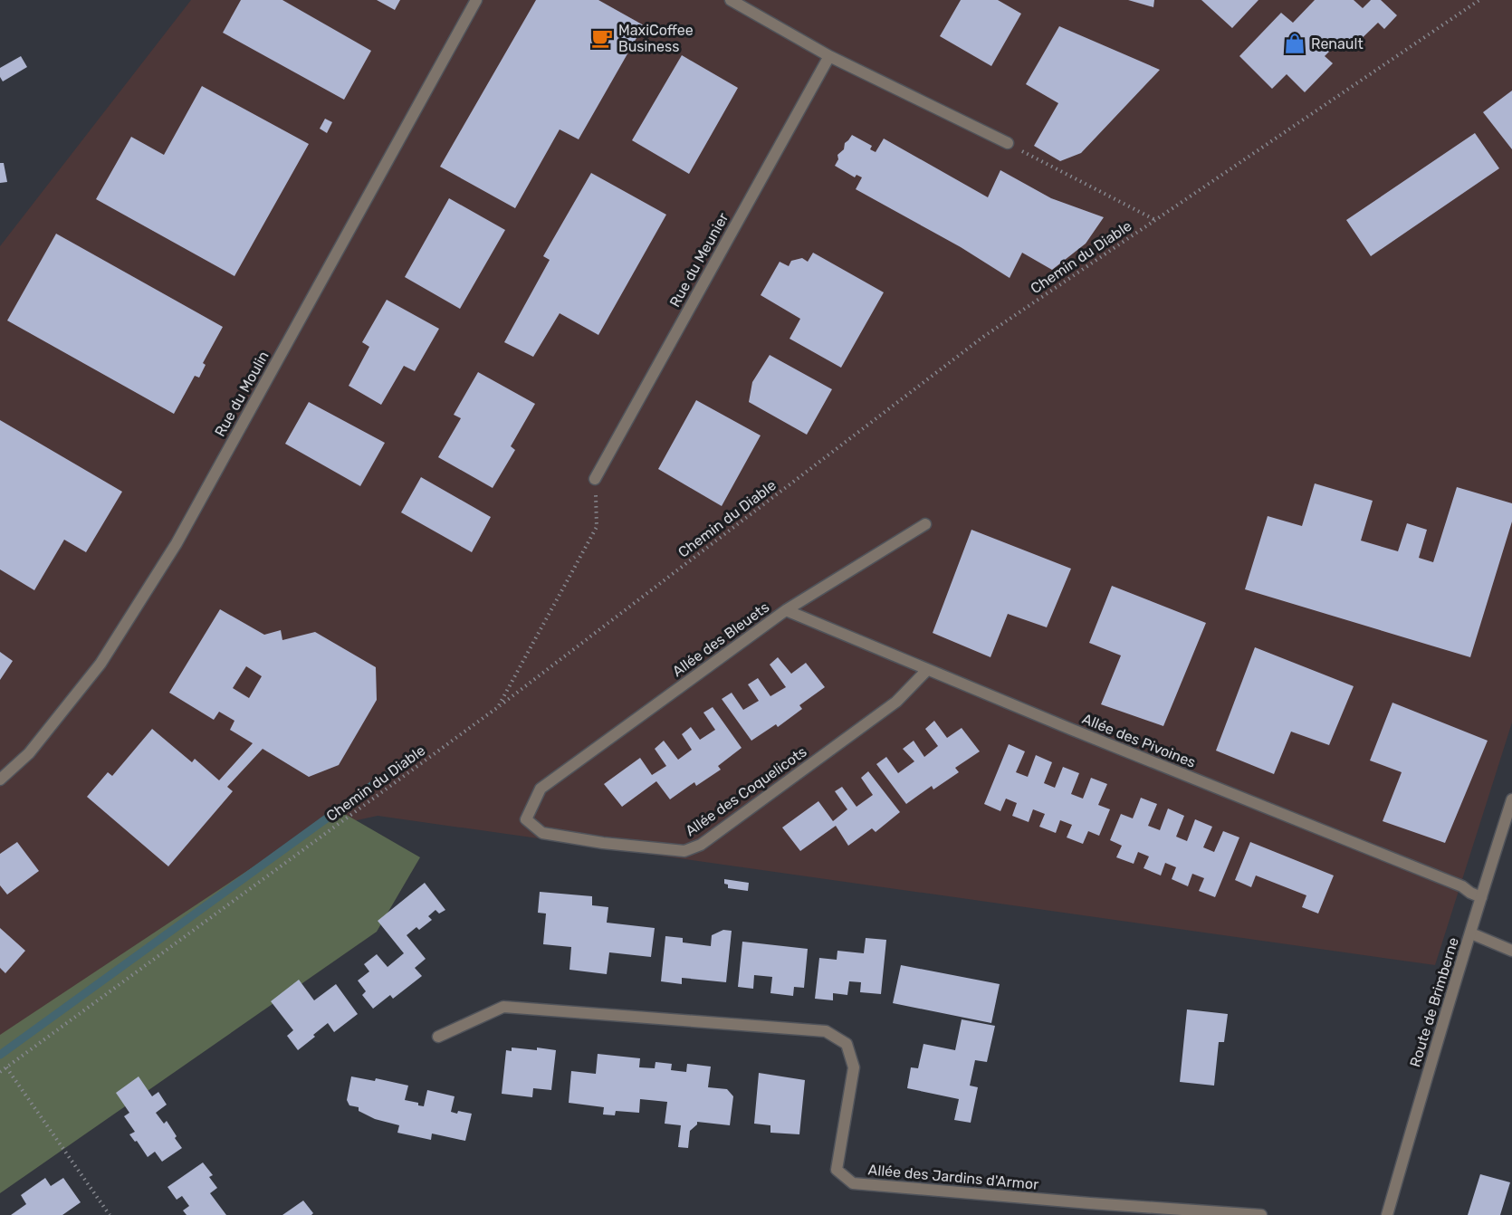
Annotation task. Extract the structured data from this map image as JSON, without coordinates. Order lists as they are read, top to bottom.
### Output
{
  "streets": {
    "street": [
      "Rue du Meunier",
      "Rue du Moulin",
      "Allée des Bleuets",
      "Allée des Pivoines",
      "Allée des Coquelicots",
      "Route de Brimberne",
      "Allée des Jardins d'Armor"
    ],
    "path": ["Chemin du Diable"]
  },
  "crossings": [
    ["Allée des Bleuets", "Allée des Pivoines"],
    ["Allée des Bleuets", "Allée des Coquelicots"],
    ["Allée des Pivoines", "Allée des Coquelicots"],
    ["Allée des Pivoines", "Route de Brimberne"]
  ],
  "places": {
    "cafe": ["MaxiCoffee Business"],
    "shop": ["Renault"]
  }
}
